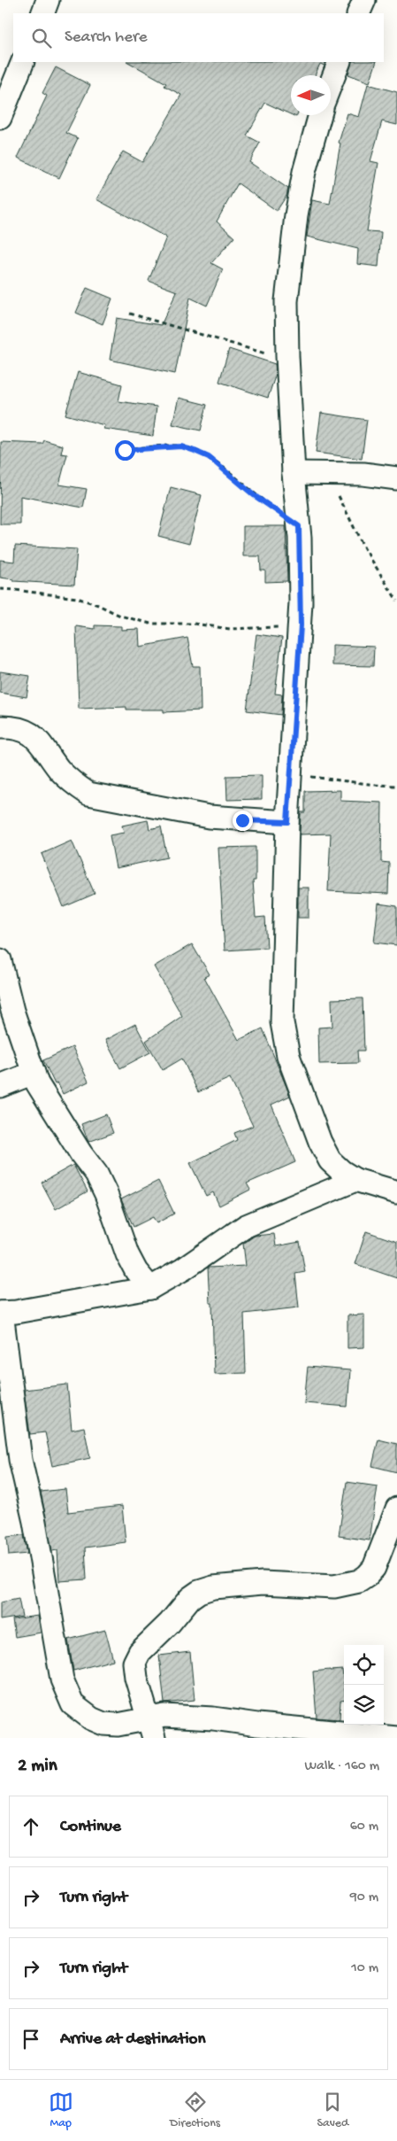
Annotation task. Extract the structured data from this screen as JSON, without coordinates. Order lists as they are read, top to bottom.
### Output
{
  "north": "left",
  "page": {
    "search": "Search here",
    "heading": ["2 min", "Walk · 160 m"],
    "list": [
      ["Continue", "60 m"],
      ["Turn right", "90 m"],
      ["Turn right", "10 m"],
      "Arrive at destination"
    ],
    "nav": ["Map", "Directions", "Saved"]
  }
}
